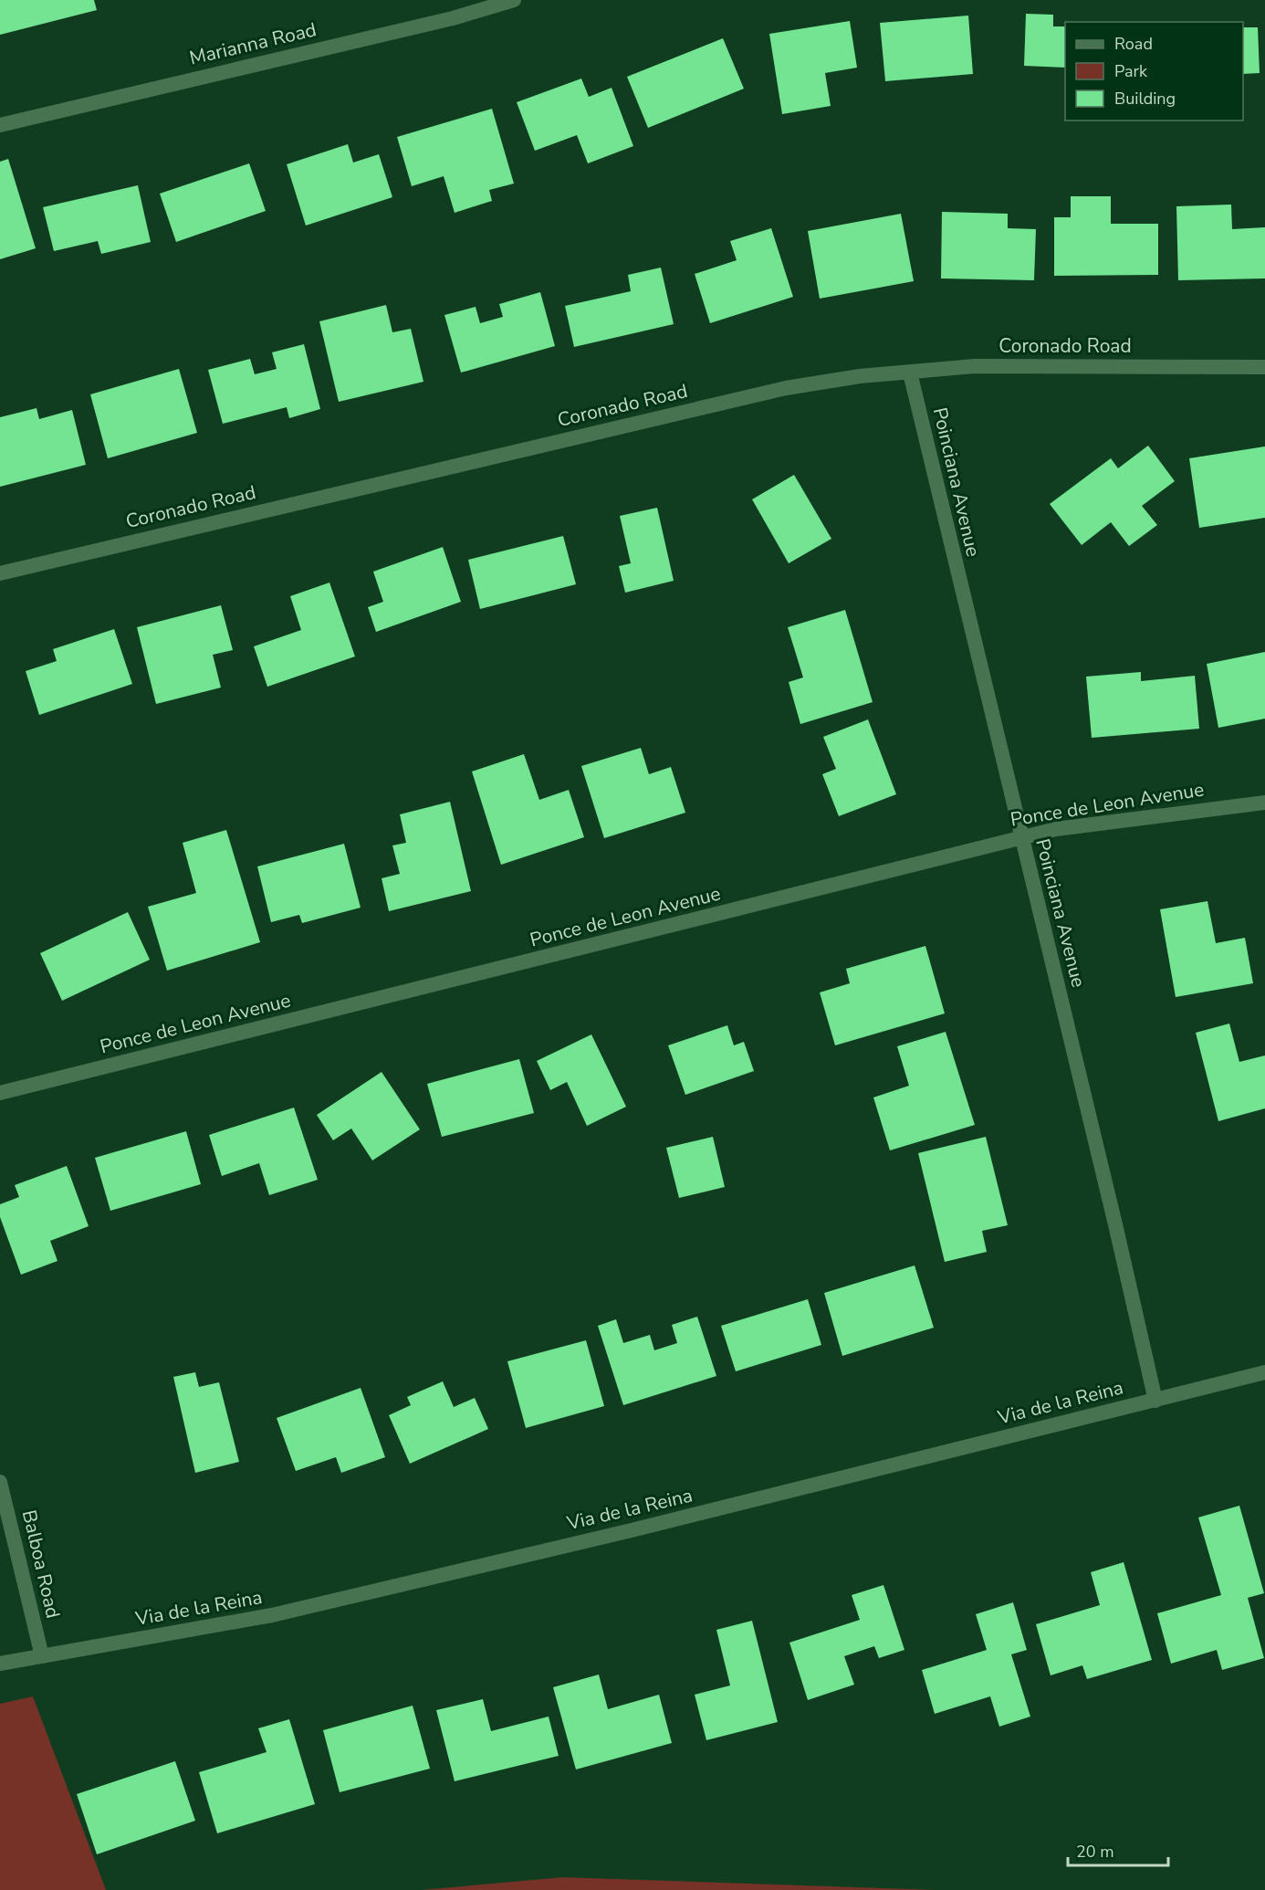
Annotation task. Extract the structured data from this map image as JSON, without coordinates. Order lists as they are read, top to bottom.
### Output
{
  "streets": {
    "street": [
      "Marianna Road",
      "Coronado Road",
      "Poinciana Avenue",
      "Ponce de Leon Avenue",
      "Via de la Reina",
      "Balboa Road"
    ]
  },
  "crossings": [
    ["Coronado Road", "Poinciana Avenue"],
    ["Poinciana Avenue", "Ponce de Leon Avenue"],
    ["Poinciana Avenue", "Via de la Reina"],
    ["Via de la Reina", "Balboa Road"]
  ],
  "legend": ["Road", "Park", "Building"],
  "scale_bar": "20 m"
}
